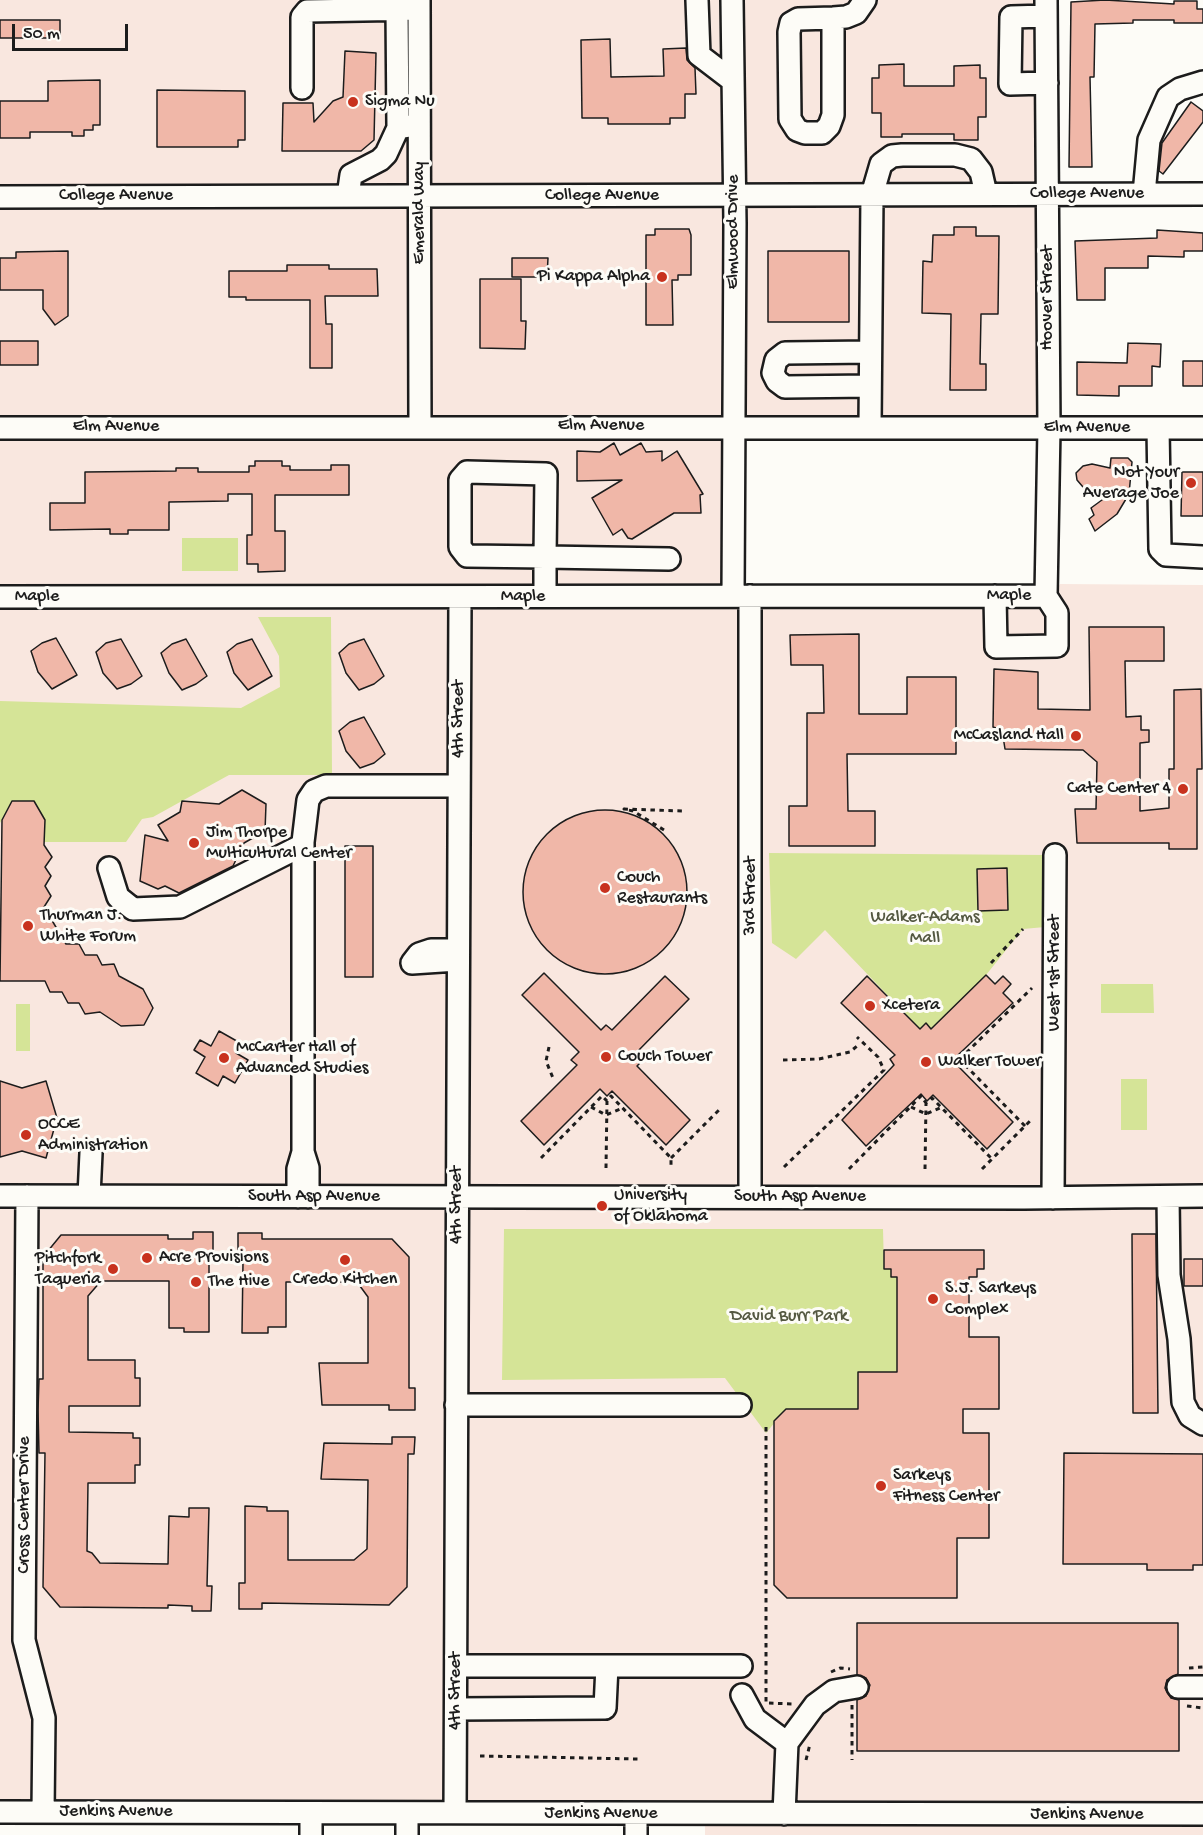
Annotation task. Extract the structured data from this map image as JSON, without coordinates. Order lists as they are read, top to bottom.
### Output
{
  "streets": {
    "street": [
      "College Avenue",
      "Emerald Way",
      "Elmwood Drive",
      "Hoover Street",
      "Elm Avenue",
      "Maple",
      "4th Street",
      "3rd Street",
      "West 1st Street",
      "South Asp Avenue",
      "Cross Center Drive",
      "Jenkins Avenue"
    ]
  },
  "crossings": [
    ["College Avenue", "Emerald Way"],
    ["College Avenue", "Elmwood Drive"],
    ["College Avenue", "Hoover Street"],
    ["Emerald Way", "Elm Avenue"],
    ["Elmwood Drive", "Elm Avenue"],
    ["Elmwood Drive", "3rd Street"],
    ["Hoover Street", "Elm Avenue"],
    ["Hoover Street", "Maple"],
    ["Maple", "4th Street"],
    ["Maple", "3rd Street"],
    ["4th Street", "South Asp Avenue"],
    ["4th Street", "Jenkins Avenue"],
    ["3rd Street", "South Asp Avenue"],
    ["West 1st Street", "South Asp Avenue"],
    ["South Asp Avenue", "Cross Center Drive"],
    ["Cross Center Drive", "Jenkins Avenue"]
  ],
  "parks": ["Walker-Adams Mall", "David Burr Park"],
  "places": [
    "Sigma Nu",
    "Pi Kappa Alpha",
    "Not Your Average Joe",
    "McCasland Hall",
    "Cate Center 4",
    "Jim Thorpe Multicultural Center",
    "Couch Restaurants",
    "Thurman J. White Forum",
    "Xcetera",
    "Couch Tower",
    "McCarter Hall of Advanced Studies",
    "Walker Tower",
    "OCCE Administration",
    "University of Oklahoma",
    "Acre Provisions",
    "Credo Kitchen",
    "Pitchfork Taqueria",
    "The Hive",
    "S.J. Sarkeys Complex",
    "Sarkeys Fitness Center"
  ],
  "scale_bar": "50 m"
}
